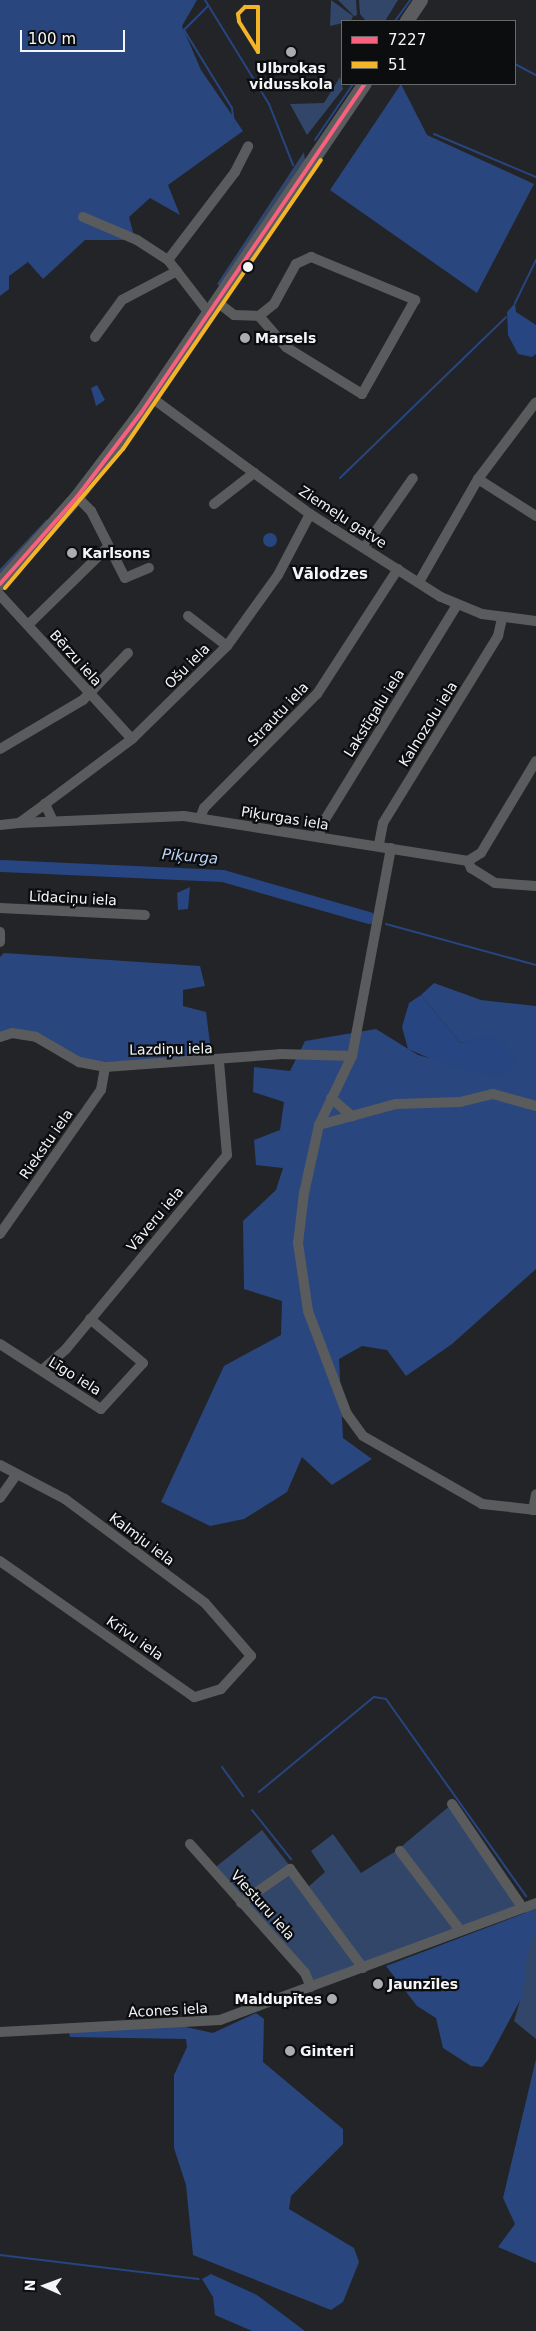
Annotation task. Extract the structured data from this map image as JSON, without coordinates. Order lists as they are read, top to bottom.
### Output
{
  "streets": {
    "street": [
      "Ziemeļu gatve",
      "Bērzu iela",
      "Ošu iela",
      "Lakstīgalu iela",
      "Strautu iela",
      "Kalnozolu iela",
      "Piķurgas iela",
      "Līdaciņu iela",
      "Lazdiņu iela",
      "Riekstu iela",
      "Vāveru iela",
      "Līgo iela",
      "Kalmju iela",
      "Krīvu iela",
      "Viesturu iela",
      "Acones iela"
    ]
  },
  "crossings": [
    ["Ziemeļu gatve", "Ošu iela"],
    ["Ziemeļu gatve", "Lakstīgalu iela"],
    ["Ziemeļu gatve", "Strautu iela"],
    ["Ziemeļu gatve", "Kalnozolu iela"],
    ["Bērzu iela", "Ošu iela"],
    ["Ošu iela", "Piķurgas iela"],
    ["Lakstīgalu iela", "Piķurgas iela"],
    ["Strautu iela", "Piķurgas iela"],
    ["Kalnozolu iela", "Piķurgas iela"],
    ["Lazdiņu iela", "Riekstu iela"],
    ["Lazdiņu iela", "Vāveru iela"],
    ["Vāveru iela", "Līgo iela"],
    ["Kalmju iela", "Krīvu iela"],
    ["Viesturu iela", "Acones iela"]
  ],
  "districts": ["Vālodzes"],
  "water": ["Piķurga"],
  "places": [
    "Ulbrokas vidusskola",
    "Marsels",
    "Karlsons",
    "Jaunzīles",
    "Maldupītes",
    "Ginteri"
  ],
  "lines": ["transit line 51", "transit line 7227"],
  "legend": ["7227", "51"],
  "scale_bar": "100 m",
  "north": "left"
}
